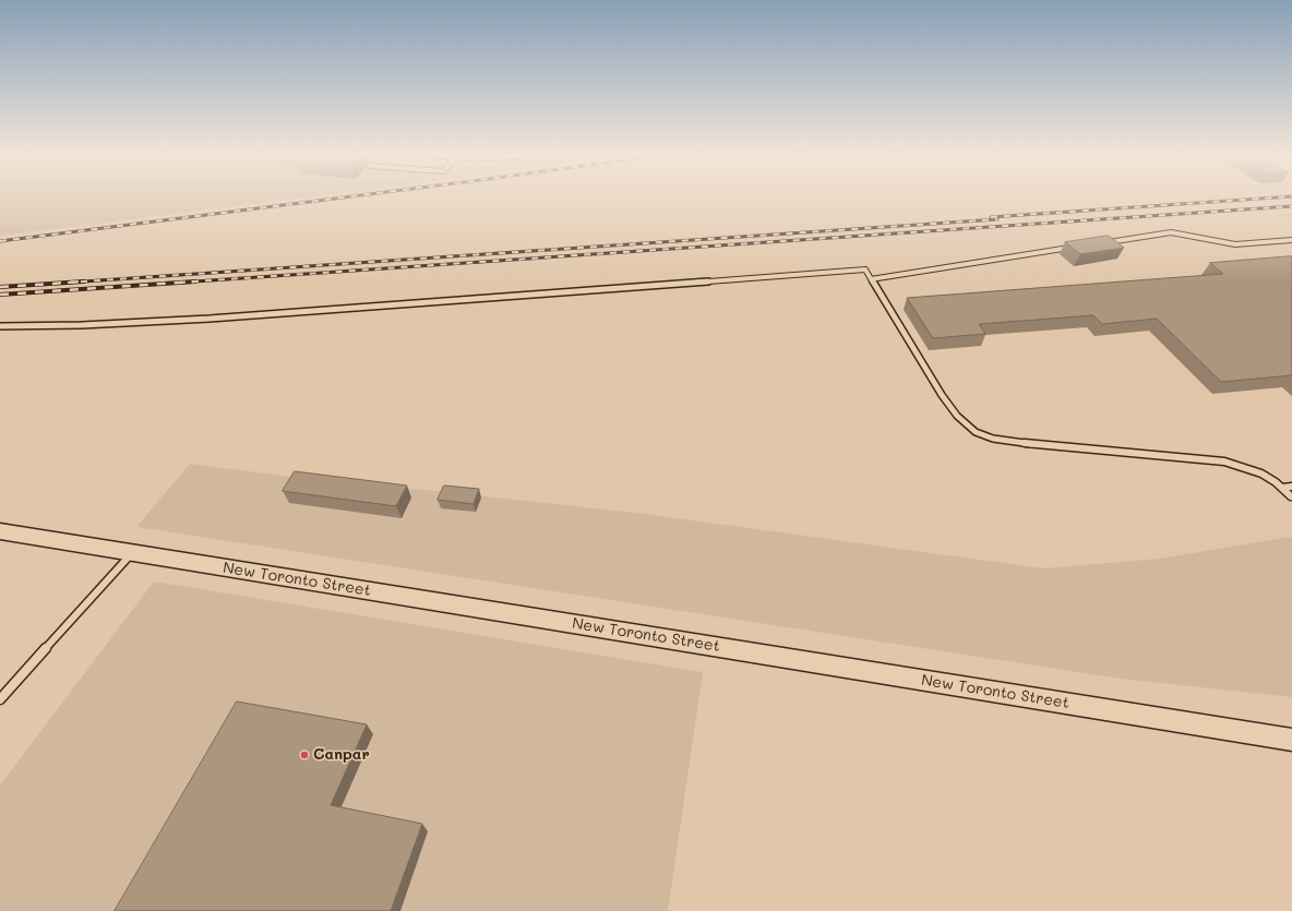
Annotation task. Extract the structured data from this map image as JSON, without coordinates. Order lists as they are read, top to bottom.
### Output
{
  "streets": {
    "street": ["New Toronto Street"]
  },
  "places": ["Canpar"]
}
